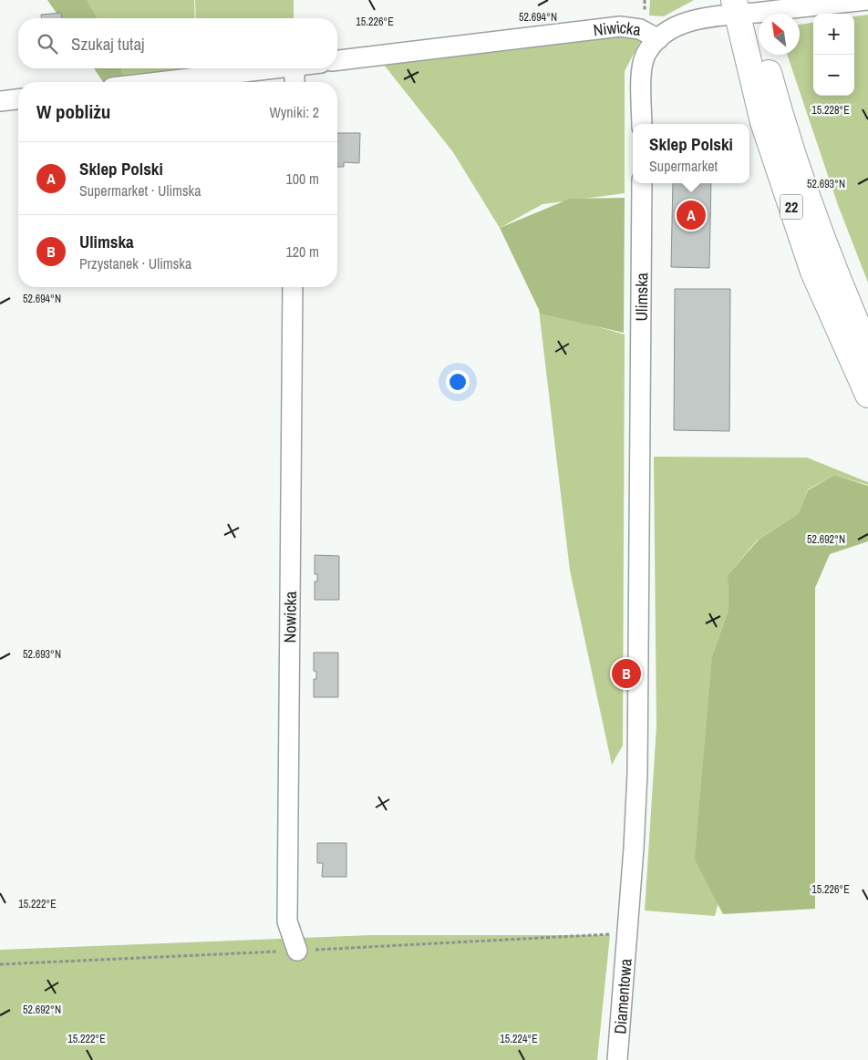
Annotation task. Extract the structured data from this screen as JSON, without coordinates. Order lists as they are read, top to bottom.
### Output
{
  "streets": {
    "main road": ["22"],
    "street": [
      "Niwicka",
      "Ulimska",
      "Nowicka",
      "Diamentowa"
    ]
  },
  "crossings": [
    ["Niwicka", "22"],
    ["Ulimska", "Diamentowa"]
  ],
  "north": "top left",
  "page": {
    "map_buttons": ["+", "−"],
    "search": "Szukaj tutaj",
    "heading": ["W pobliżu", "Wyniki: 2"],
    "popup": ["Sklep Polski", "Supermarket"],
    "list": [
      {
        "mark": "A",
        "name": "Sklep Polski",
        "note": "Supermarket · Ulimska",
        "value": "100 m"
      },
      {
        "mark": "B",
        "name": "Ulimska",
        "note": "Przystanek · Ulimska",
        "value": "120 m"
      }
    ],
    "pins": ["A", "B"]
  },
  "coordinates": [
    "52.694°N",
    "15.226°E",
    "15.228°E",
    "52.693°N",
    "52.692°N",
    "15.222°E",
    "15.224°E"
  ]
}
